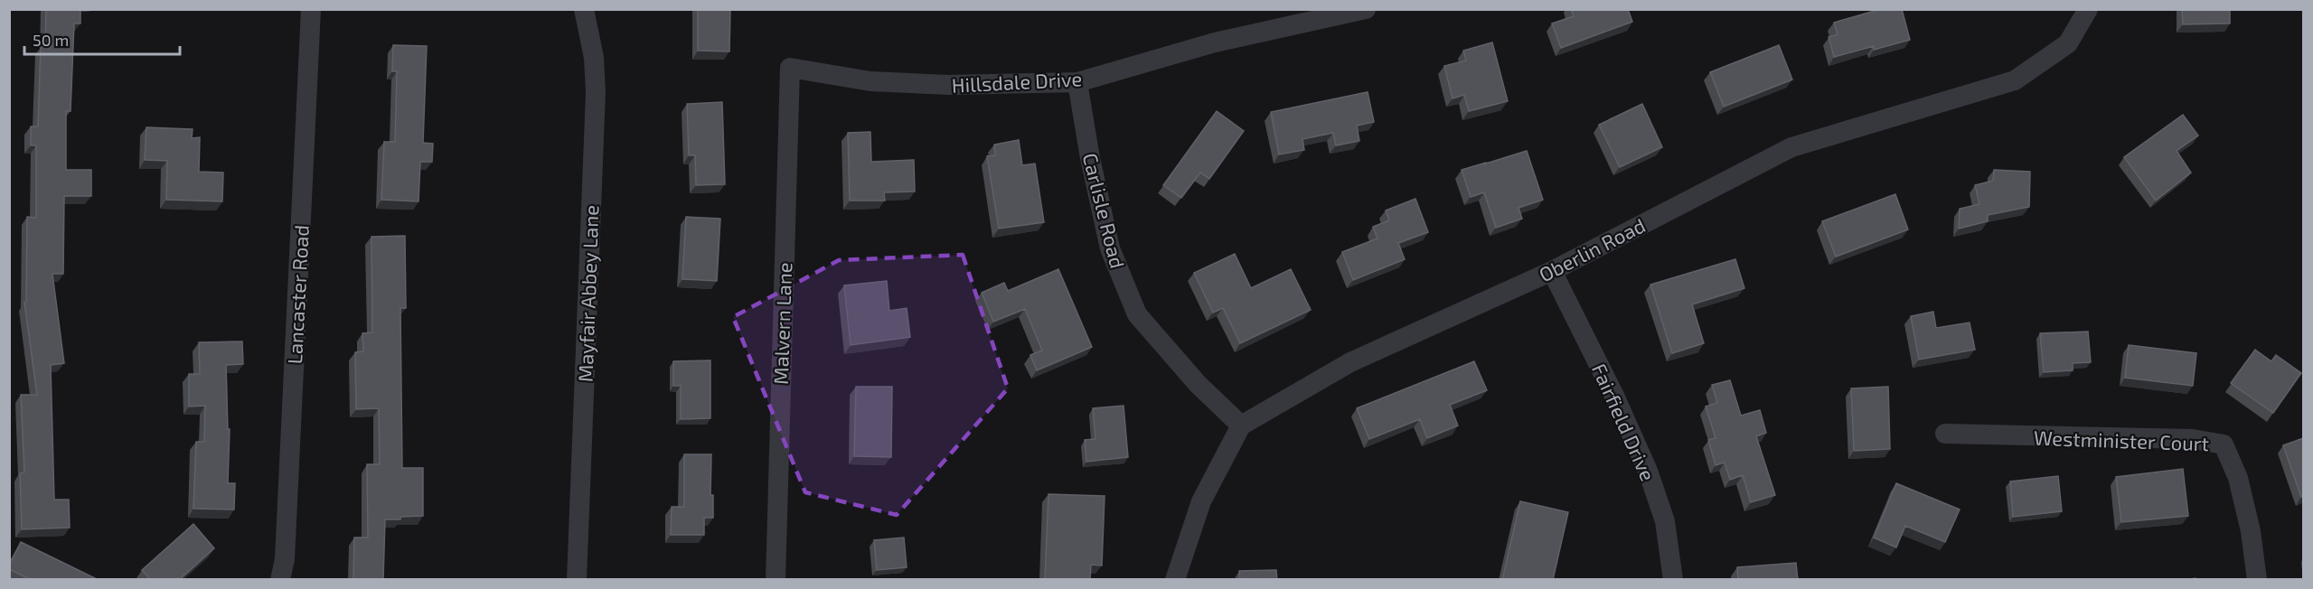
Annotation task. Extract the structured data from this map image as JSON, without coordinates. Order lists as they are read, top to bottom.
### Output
{
  "streets": {
    "street": [
      "Hillsdale Drive",
      "Carlisle Road",
      "Oberlin Road",
      "Mayfair Abbey Lane",
      "Lancaster Road",
      "Malvern Lane",
      "Fairfield Drive",
      "Westminister Court"
    ]
  },
  "crossings": [
    ["Hillsdale Drive", "Carlisle Road"],
    ["Hillsdale Drive", "Malvern Lane"],
    ["Carlisle Road", "Oberlin Road"],
    ["Oberlin Road", "Fairfield Drive"]
  ],
  "scale_bar": "50 m"
}
